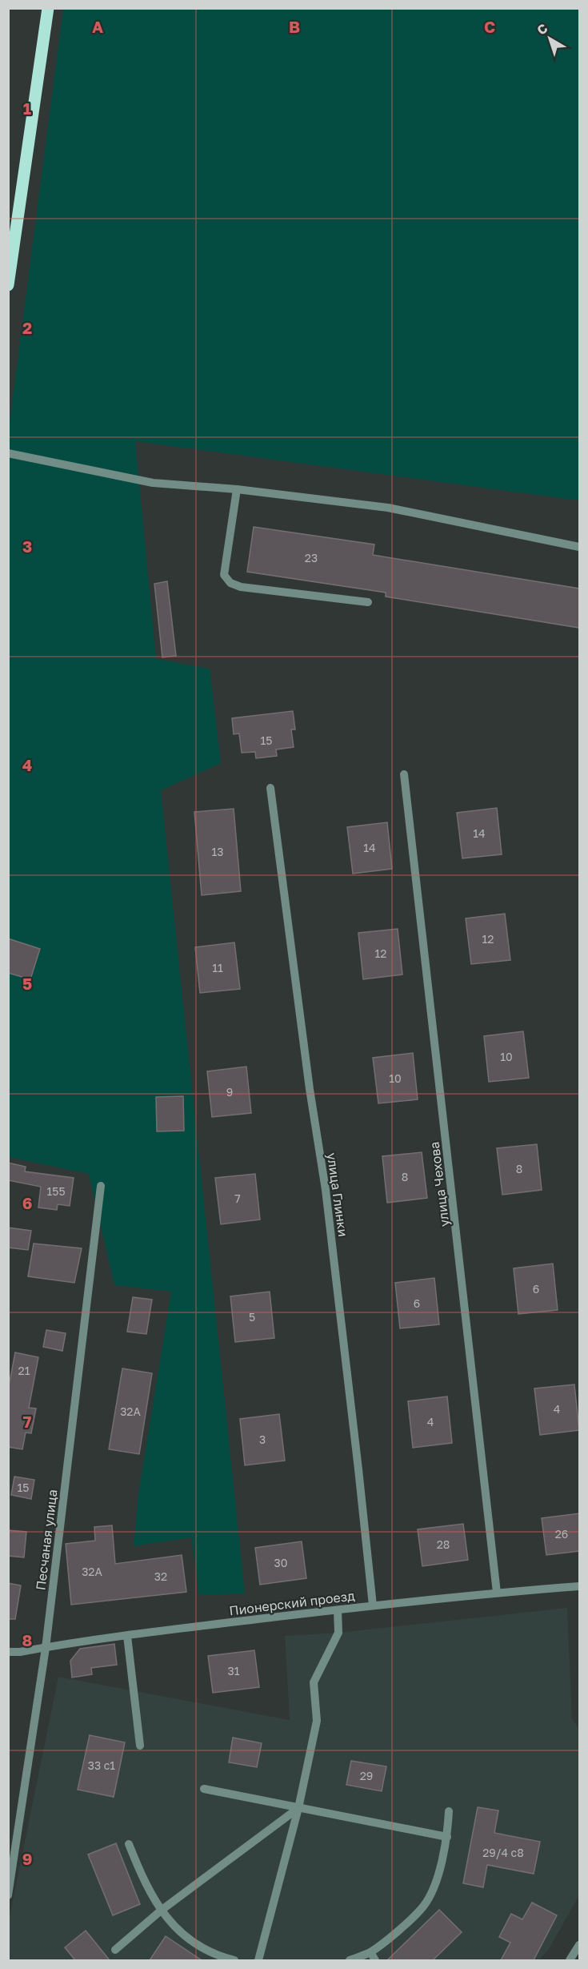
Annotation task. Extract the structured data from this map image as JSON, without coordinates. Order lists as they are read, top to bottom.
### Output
{
  "streets": {
    "street": [
      "улица Чехова",
      "улица Глинки",
      "Песчаная улица",
      "Пионерский проезд"
    ]
  },
  "crossings": [
    ["улица Чехова", "Пионерский проезд"],
    ["улица Глинки", "Пионерский проезд"],
    ["Песчаная улица", "Пионерский проезд"]
  ],
  "house_numbers": [
    "23",
    "15",
    "14",
    "14",
    "13",
    "12",
    "12",
    "11",
    "10",
    "10",
    "9",
    "8",
    "8",
    "155",
    "7",
    "6",
    "6",
    "5",
    "21",
    "4",
    "32А",
    "4",
    "3",
    "15",
    "26",
    "28",
    "30",
    "32А",
    "32",
    "31",
    "33 с1",
    "29",
    "29/4 с8"
  ],
  "north": "top left",
  "grid": {
    "columns": ["A", "B", "C"],
    "rows": [
      "1",
      "2",
      "3",
      "4",
      "5",
      "6",
      "7",
      "8",
      "9"
    ]
  }
}
